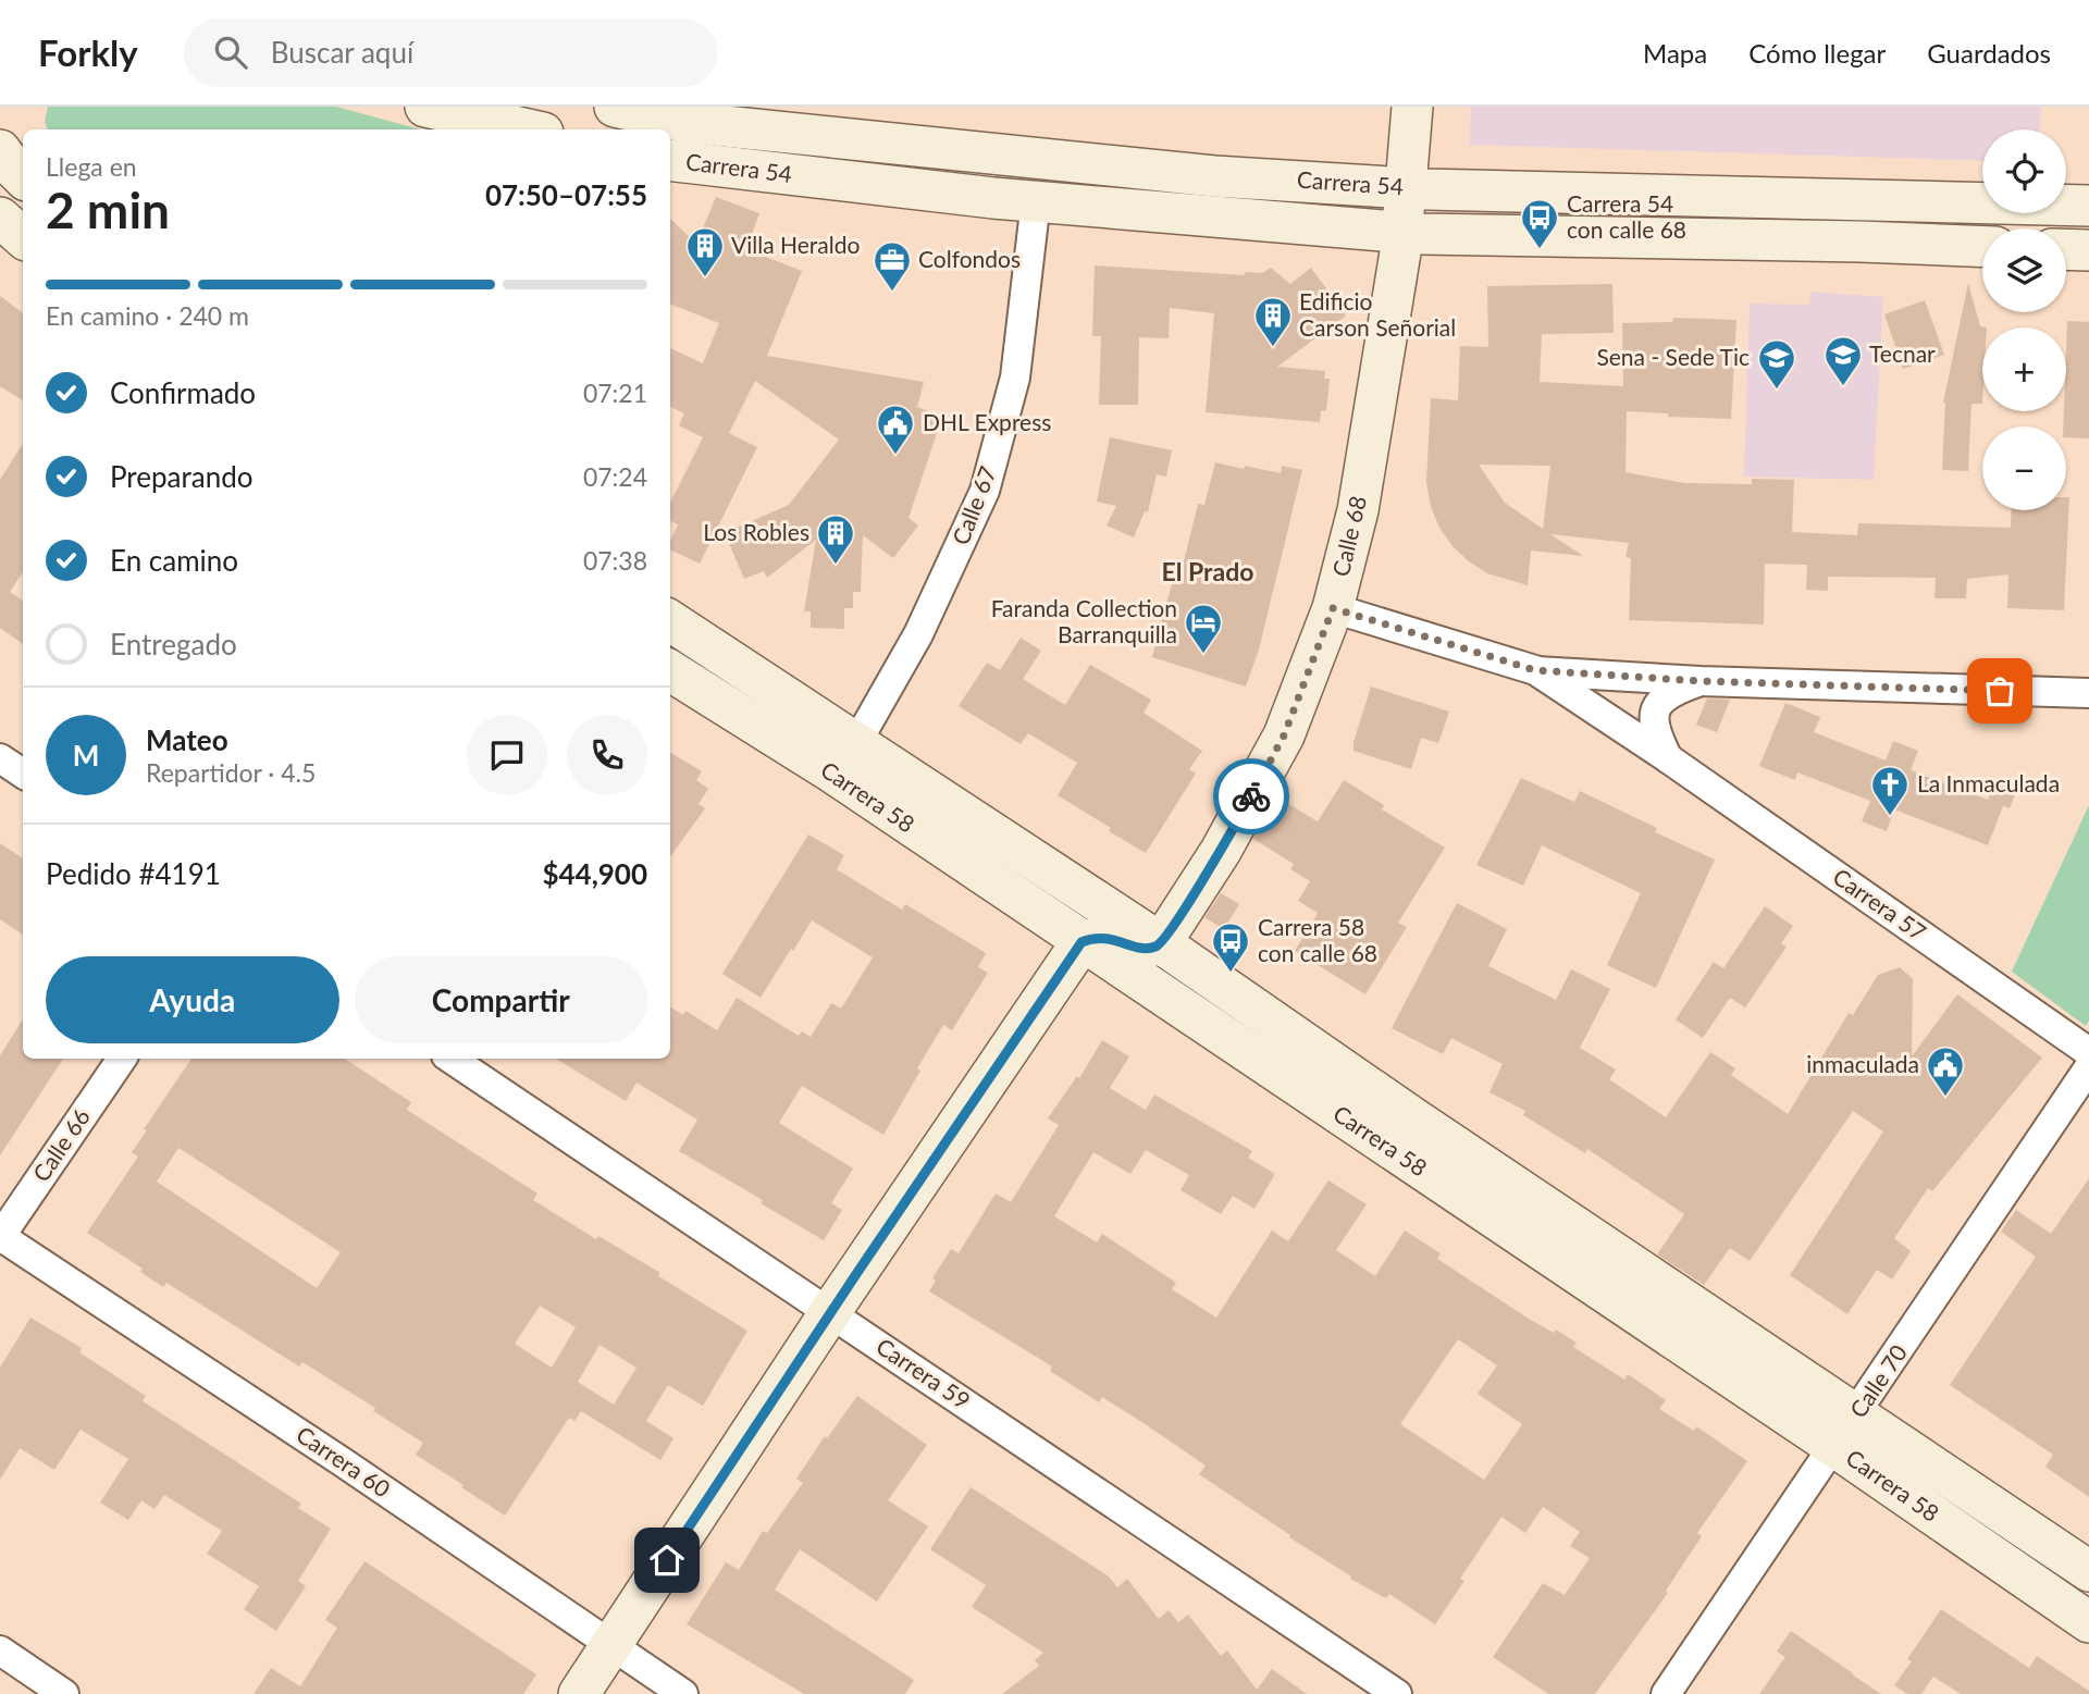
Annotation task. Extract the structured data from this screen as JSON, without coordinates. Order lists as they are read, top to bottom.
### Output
{
  "streets": {
    "street": [
      "Carrera 54",
      "Calle 67",
      "Calle 68",
      "Carrera 58",
      "Carrera 57",
      "Calle 66",
      "Carrera 59",
      "Calle 70",
      "Carrera 60"
    ]
  },
  "crossings": [
    ["Carrera 54", "Calle 67"],
    ["Carrera 54", "Calle 68"],
    ["Calle 67", "Carrera 58"],
    ["Calle 68", "Carrera 58"],
    ["Calle 68", "Carrera 57"],
    ["Carrera 58", "Calle 70"],
    ["Calle 66", "Carrera 60"]
  ],
  "districts": ["El Prado"],
  "places": {
    "bus stop": ["Carrera 54 con calle 68", "Carrera 58 con calle 68"],
    "building": ["Villa Heraldo", "Edificio Carson Señorial", "Los Robles"],
    "office": ["Colfondos"],
    "school or university": ["Tecnar", "Sena - Sede Tic"],
    "public building": ["DHL Express", "inmaculada"],
    "hotel": ["Faranda Collection Barranquilla"],
    "church": ["La Inmaculada"]
  },
  "page": {
    "header": "Forkly",
    "search": "Buscar aquí",
    "nav": ["Mapa", "Cómo llegar", "Guardados"],
    "map_buttons": ["+", "−"],
    "heading": ["2 min", "Llega en", "07:50–07:55"],
    "panel": [
      "Mateo",
      "Repartidor · 4.5",
      "Pedido #4191",
      "$44,900"
    ],
    "bar": "En camino · 240 m",
    "list": [
      ["Confirmado", "07:21"],
      ["Preparando", "07:24"],
      ["En camino", "07:38"],
      "Entregado"
    ],
    "round": "M",
    "buttons": ["Ayuda", "Compartir"]
  }
}
